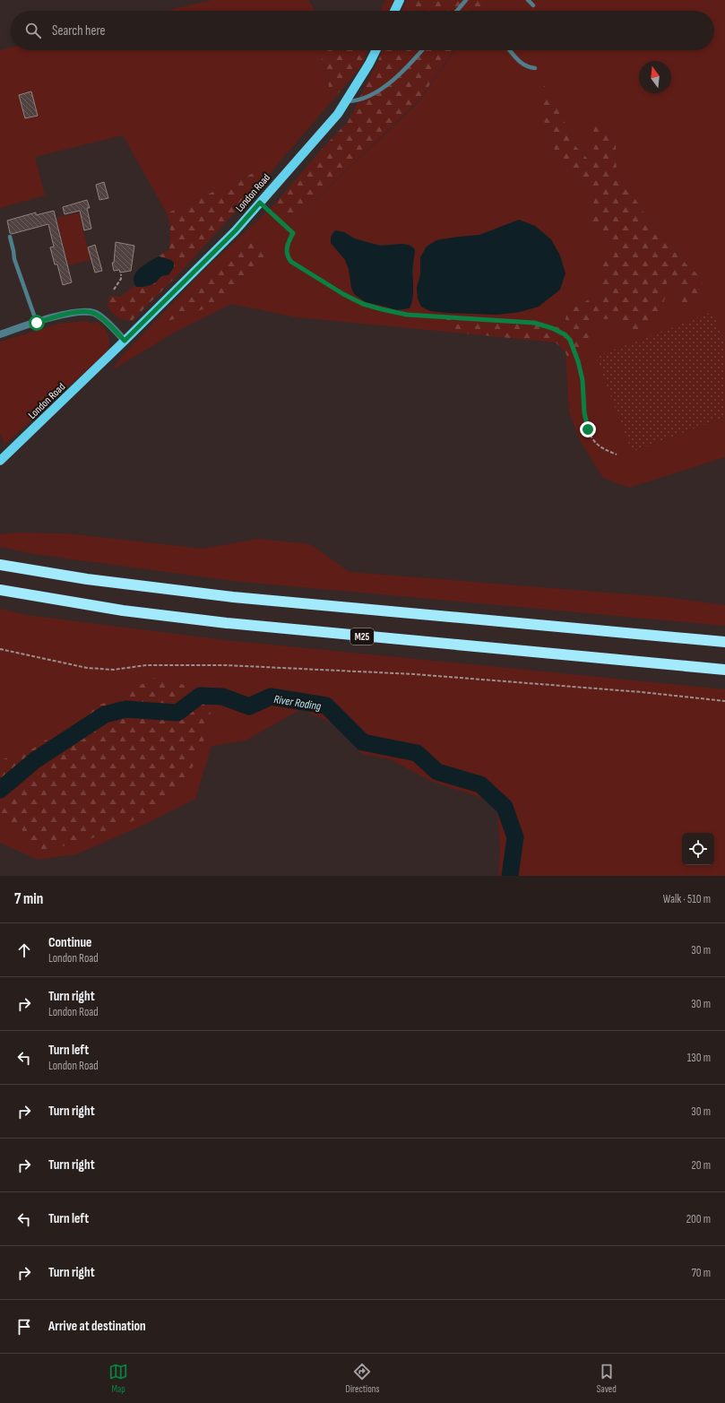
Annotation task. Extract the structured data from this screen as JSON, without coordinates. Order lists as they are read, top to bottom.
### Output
{
  "streets": {
    "highway": ["M25"],
    "main road": ["London Road"]
  },
  "water": ["River Roding"],
  "north": "top",
  "page": {
    "search": "Search here",
    "heading": ["7 min", "Walk · 510 m"],
    "list": [
      ["Continue", "London Road", "30 m"],
      ["Turn right", "London Road", "30 m"],
      ["Turn left", "London Road", "130 m"],
      ["Turn right", "30 m"],
      ["Turn right", "20 m"],
      ["Turn left", "200 m"],
      ["Turn right", "70 m"],
      "Arrive at destination"
    ],
    "nav": ["Map", "Directions", "Saved"]
  }
}
